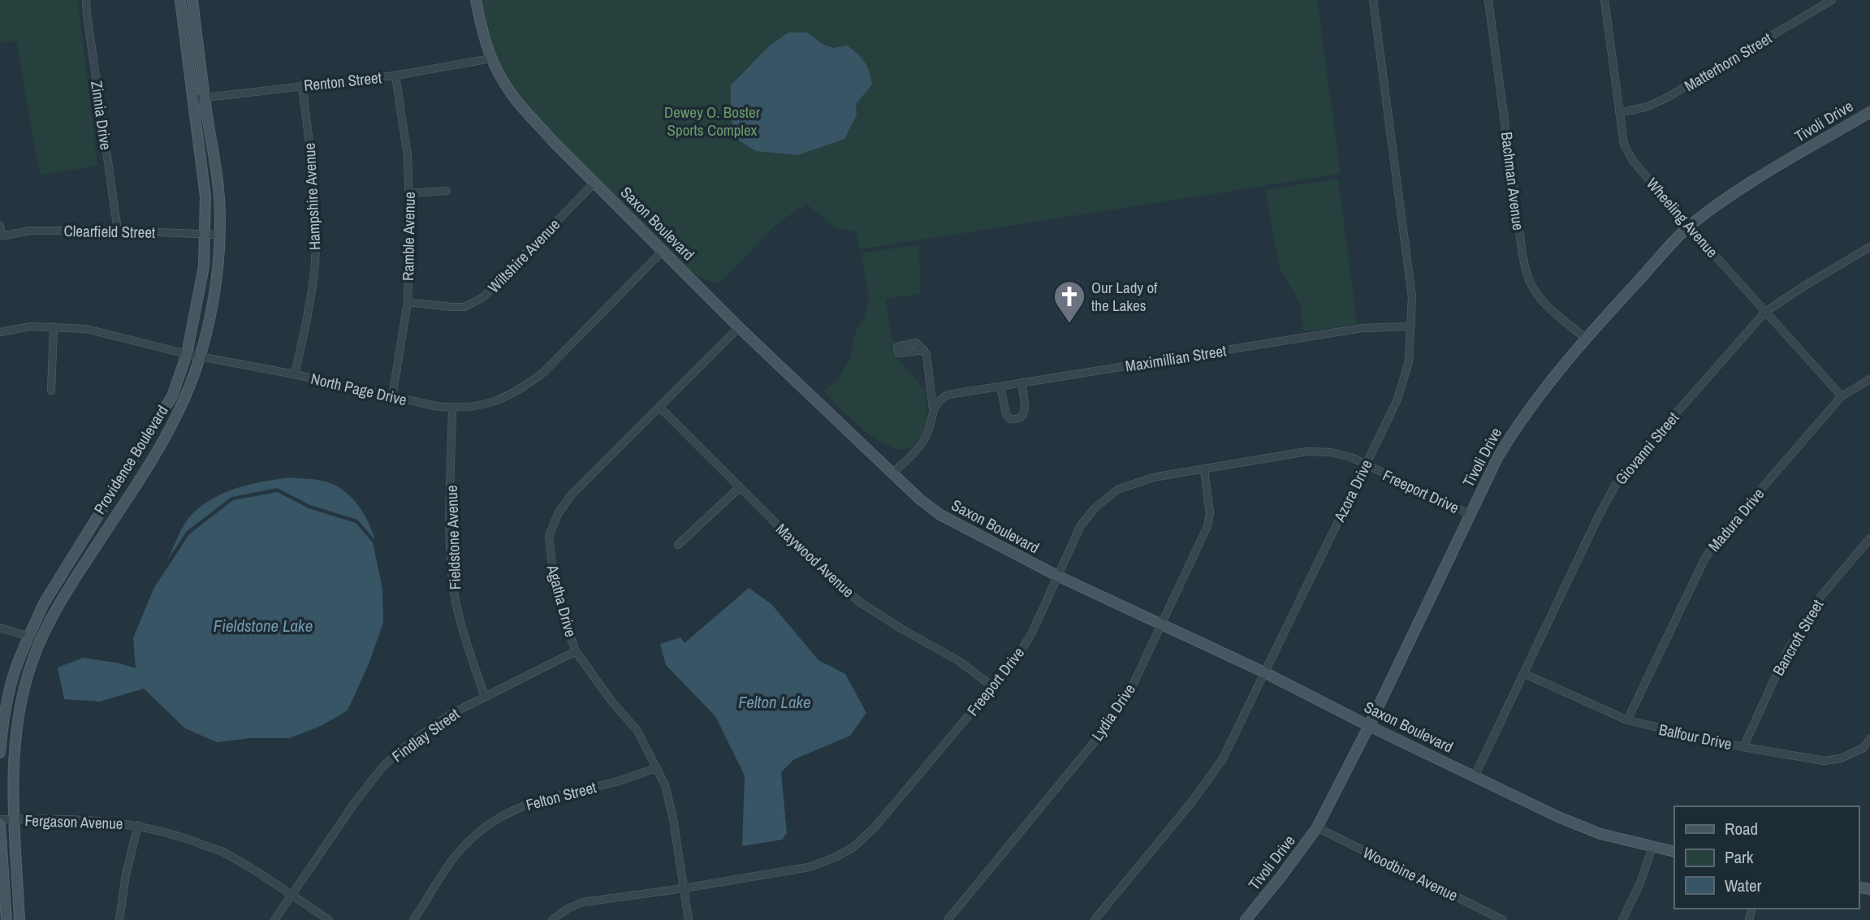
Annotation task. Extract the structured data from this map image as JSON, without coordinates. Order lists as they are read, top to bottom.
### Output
{
  "streets": {
    "main road": ["Tivoli Drive", "Saxon Boulevard", "Providence Boulevard"],
    "street": [
      "Matterhorn Street",
      "Renton Street",
      "Zinnia Drive",
      "Bachman Avenue",
      "Hampshire Avenue",
      "Wheeling Avenue",
      "Clearfield Street",
      "Ramble Avenue",
      "Wiltshire Avenue",
      "Maximillian Street",
      "North Page Drive",
      "Giovanni Street",
      "Azora Drive",
      "Freeport Drive",
      "Madura Drive",
      "Fieldstone Avenue",
      "Maywood Avenue",
      "Agatha Drive",
      "Bancroft Street",
      "Lydia Drive",
      "Findlay Street",
      "Balfour Drive",
      "Felton Street",
      "Fergason Avenue",
      "Woodbine Avenue"
    ]
  },
  "crossings": [
    ["Matterhorn Street", "Wheeling Avenue"],
    ["Renton Street", "Hampshire Avenue"],
    ["Renton Street", "Saxon Boulevard"],
    ["Renton Street", "Ramble Avenue"],
    ["Renton Street", "Providence Boulevard"],
    ["Zinnia Drive", "Clearfield Street"],
    ["Tivoli Drive", "Bachman Avenue"],
    ["Tivoli Drive", "Wheeling Avenue"],
    ["Tivoli Drive", "Saxon Boulevard"],
    ["Tivoli Drive", "Freeport Drive"],
    ["Tivoli Drive", "Woodbine Avenue"],
    ["Hampshire Avenue", "North Page Drive"],
    ["Wheeling Avenue", "Giovanni Street"],
    ["Wheeling Avenue", "Madura Drive"],
    ["Saxon Boulevard", "Wiltshire Avenue"],
    ["Saxon Boulevard", "North Page Drive"],
    ["Saxon Boulevard", "Giovanni Street"],
    ["Saxon Boulevard", "Azora Drive"],
    ["Saxon Boulevard", "Freeport Drive"],
    ["Saxon Boulevard", "Agatha Drive"],
    ["Saxon Boulevard", "Lydia Drive"],
    ["Clearfield Street", "Providence Boulevard"],
    ["Ramble Avenue", "Wiltshire Avenue"],
    ["Ramble Avenue", "North Page Drive"],
    ["Maximillian Street", "Azora Drive"],
    ["North Page Drive", "Providence Boulevard"],
    ["North Page Drive", "Fieldstone Avenue"],
    ["Giovanni Street", "Balfour Drive"],
    ["Providence Boulevard", "Fergason Avenue"],
    ["Azora Drive", "Freeport Drive"],
    ["Freeport Drive", "Maywood Avenue"],
    ["Freeport Drive", "Agatha Drive"],
    ["Freeport Drive", "Lydia Drive"],
    ["Madura Drive", "Balfour Drive"],
    ["Fieldstone Avenue", "Findlay Street"],
    ["Maywood Avenue", "Agatha Drive"],
    ["Agatha Drive", "Findlay Street"],
    ["Agatha Drive", "Felton Street"],
    ["Bancroft Street", "Balfour Drive"],
    ["Findlay Street", "Fergason Avenue"]
  ],
  "water": ["Fieldstone Lake", "Felton Lake"],
  "parks": ["Dewey O. Boster Sports Complex"],
  "places": {
    "church": ["Our Lady of the Lakes"]
  },
  "legend": ["Road", "Park", "Water"]
}
